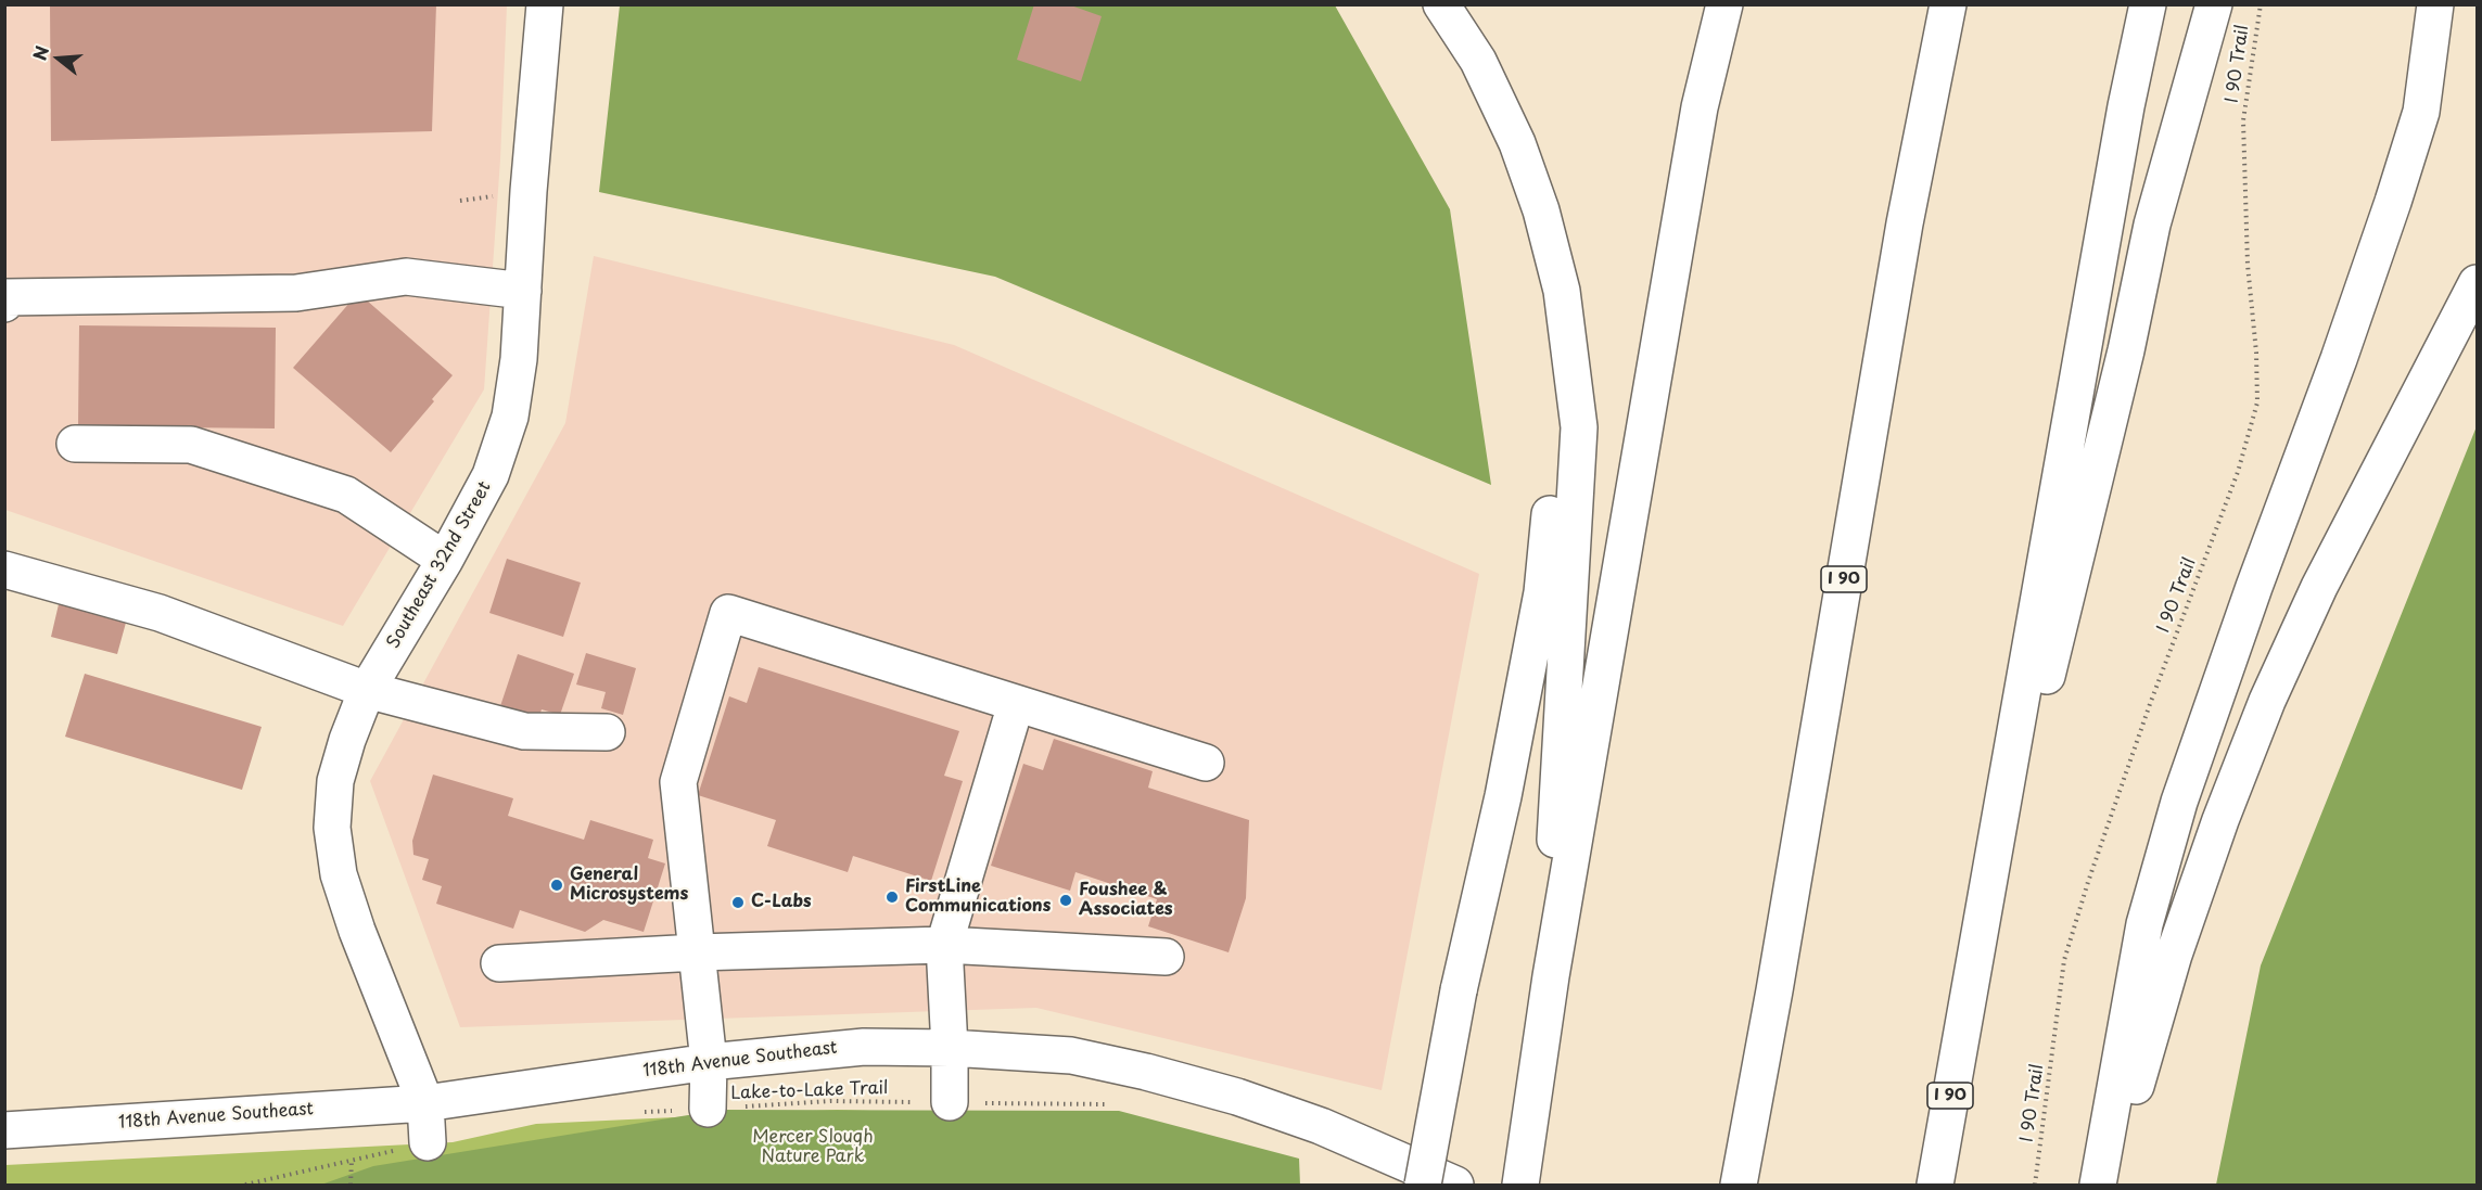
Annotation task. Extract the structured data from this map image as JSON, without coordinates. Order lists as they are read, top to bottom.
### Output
{
  "streets": {
    "main road": ["Southeast 32nd Street", "I 90", "118th Avenue Southeast"],
    "path": ["I 90 Trail", "Lake-to-Lake Trail"]
  },
  "crossings": [
    ["Southeast 32nd Street", "118th Avenue Southeast"]
  ],
  "parks": ["Mercer Slough Nature Park"],
  "places": [
    "General Microsystems",
    "FirstLine Communications",
    "Foushee & Associates",
    "C-Labs"
  ],
  "north": "left"
}
